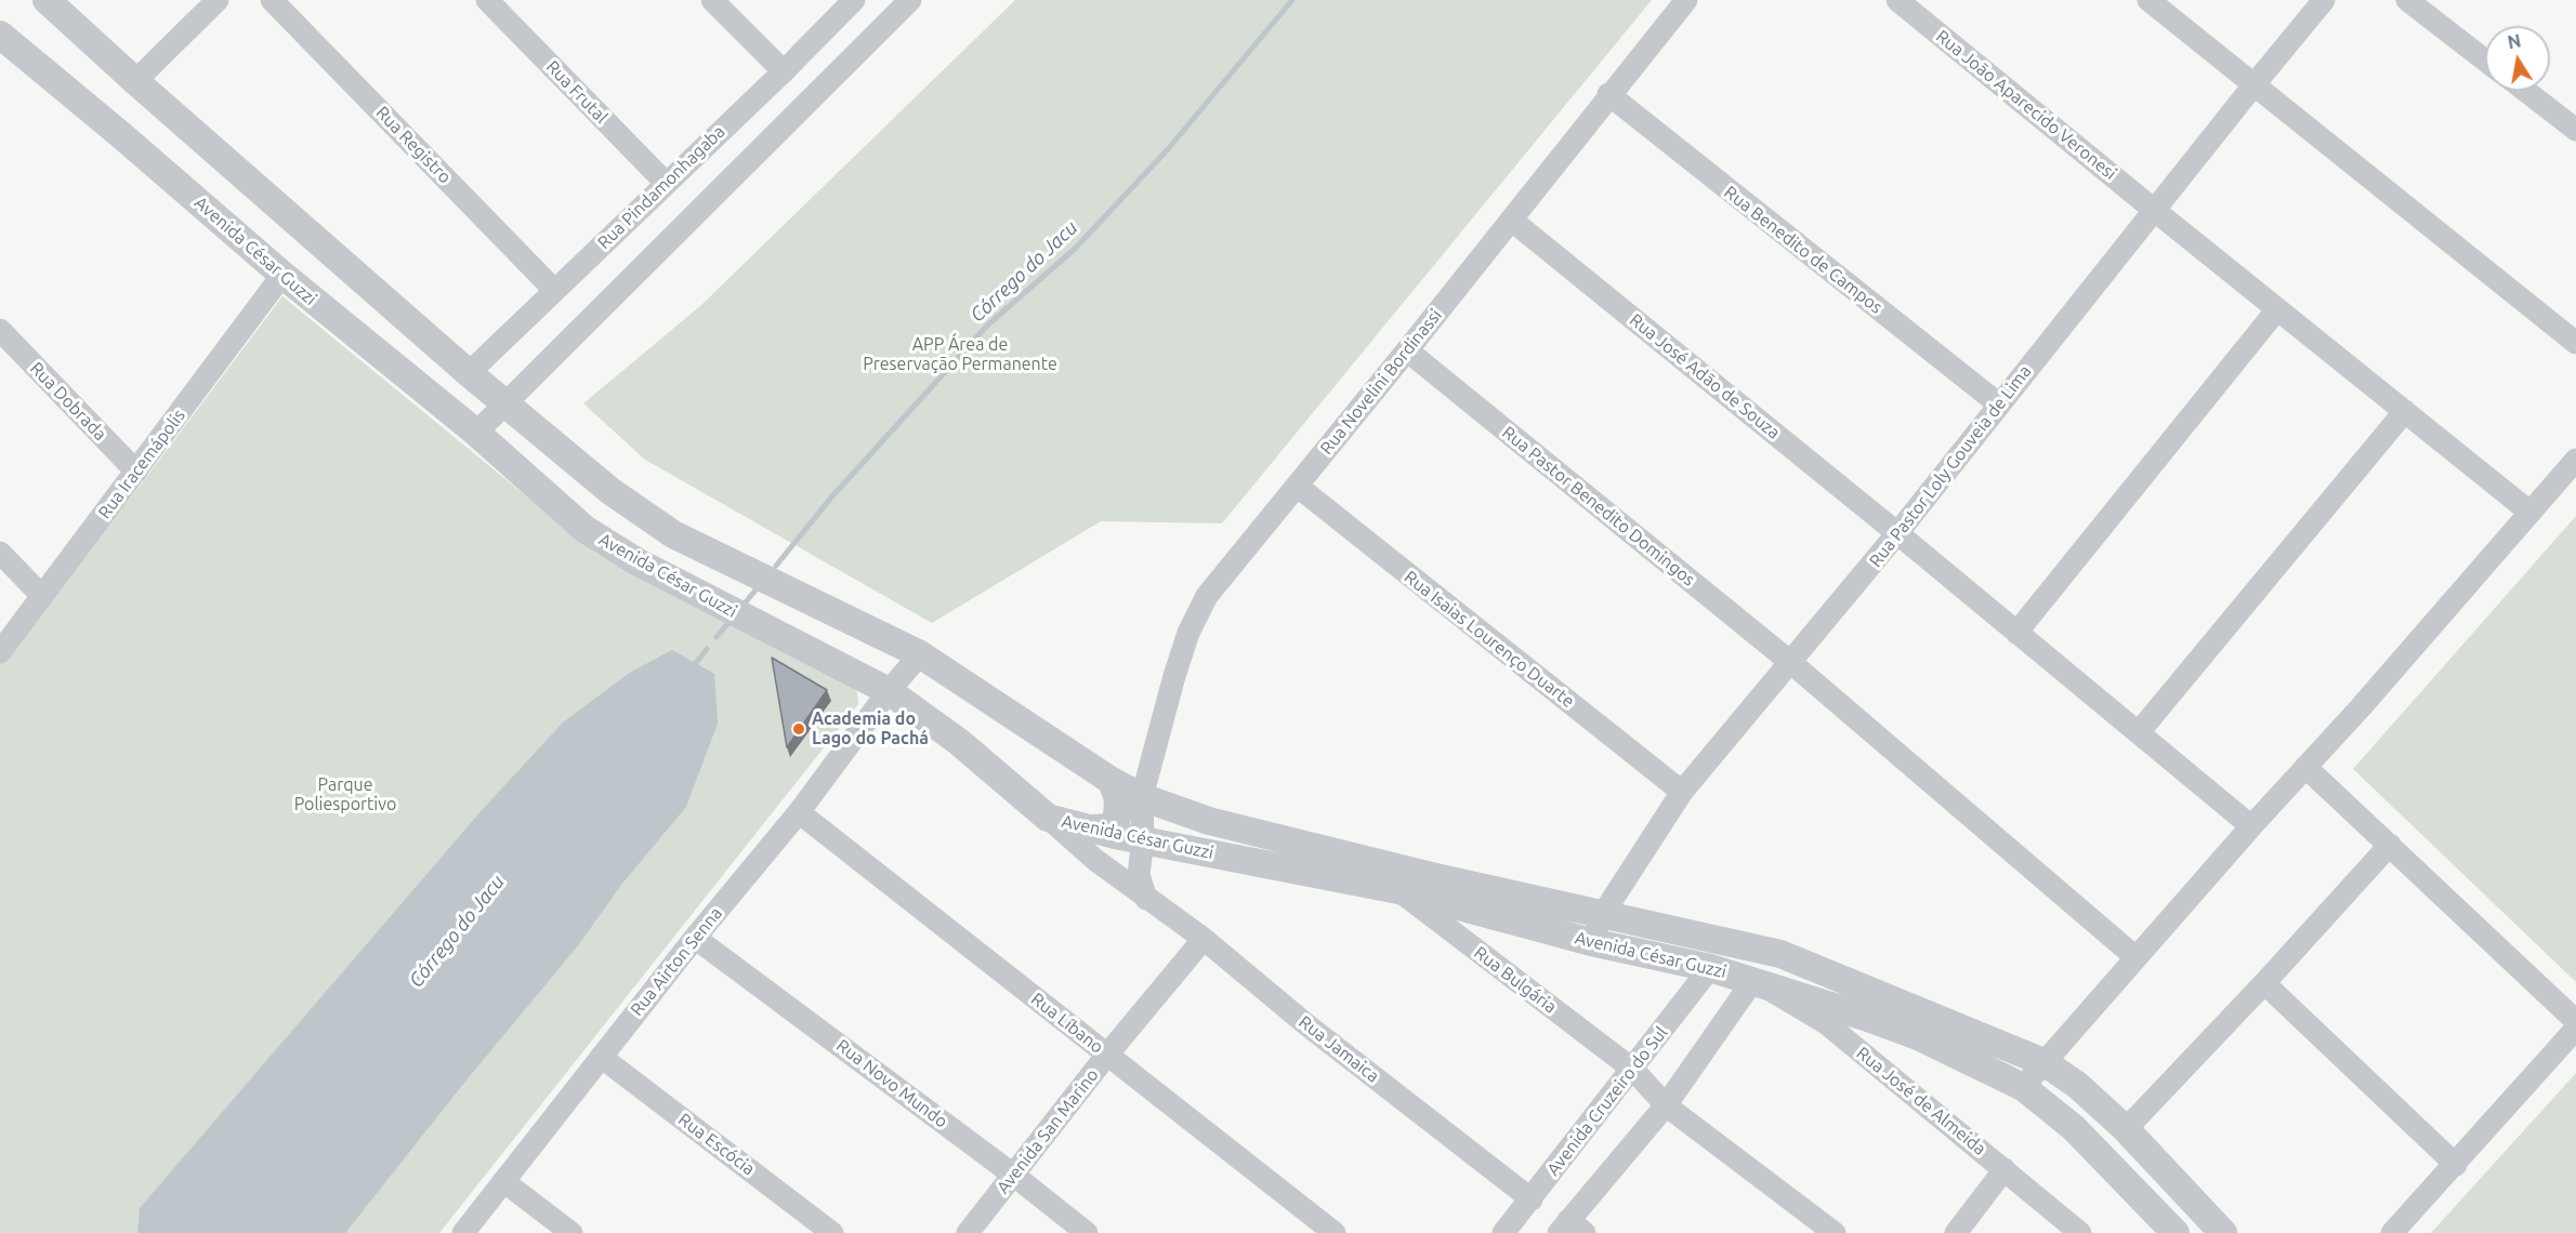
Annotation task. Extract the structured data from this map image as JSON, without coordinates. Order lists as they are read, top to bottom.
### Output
{
  "streets": {
    "street": [
      "Rua Frutal",
      "Rua João Aparecido Veronesi",
      "Rua Registro",
      "Rua Pindamonhagaba",
      "Rua Benedito de Campos",
      "Avenida César Guzzi",
      "Rua José Adão de Souza",
      "Rua Novelini Bordinassi",
      "Rua Dobrada",
      "Rua Iracemápolis",
      "Rua Pastor Loly Gouveia de Lima",
      "Rua Pastor Benedito Domingos",
      "Rua Isaias Lourenço Duarte",
      "Rua Airton Senna",
      "Rua Bulgária",
      "Rua Líbano",
      "Rua Jamaica",
      "Rua Novo Mundo",
      "Avenida Cruzeiro do Sul",
      "Rua José de Almeida",
      "Avenida San Marino",
      "Rua Escócia"
    ]
  },
  "crossings": [
    ["Rua Frutal", "Rua Pindamonhagaba"],
    ["Rua João Aparecido Veronesi", "Rua Pastor Loly Gouveia de Lima"],
    ["Rua Registro", "Rua Pindamonhagaba"],
    ["Rua Pindamonhagaba", "Avenida César Guzzi"],
    ["Rua Benedito de Campos", "Rua Novelini Bordinassi"],
    ["Rua Benedito de Campos", "Rua Pastor Loly Gouveia de Lima"],
    ["Avenida César Guzzi", "Rua Novelini Bordinassi"],
    ["Avenida César Guzzi", "Rua Iracemápolis"],
    ["Avenida César Guzzi", "Rua Pastor Loly Gouveia de Lima"],
    ["Avenida César Guzzi", "Rua Airton Senna"],
    ["Avenida César Guzzi", "Rua Bulgária"],
    ["Avenida César Guzzi", "Rua Jamaica"],
    ["Avenida César Guzzi", "Avenida Cruzeiro do Sul"],
    ["Avenida César Guzzi", "Rua José de Almeida"],
    ["Rua José Adão de Souza", "Rua Novelini Bordinassi"],
    ["Rua José Adão de Souza", "Rua Pastor Loly Gouveia de Lima"],
    ["Rua Novelini Bordinassi", "Rua Pastor Benedito Domingos"],
    ["Rua Novelini Bordinassi", "Rua Isaias Lourenço Duarte"],
    ["Rua Dobrada", "Rua Iracemápolis"],
    ["Rua Pastor Loly Gouveia de Lima", "Rua Pastor Benedito Domingos"],
    ["Rua Pastor Loly Gouveia de Lima", "Rua Isaias Lourenço Duarte"],
    ["Rua Airton Senna", "Rua Líbano"],
    ["Rua Airton Senna", "Rua Novo Mundo"],
    ["Rua Airton Senna", "Rua Escócia"],
    ["Rua Bulgária", "Avenida Cruzeiro do Sul"],
    ["Rua Líbano", "Avenida San Marino"],
    ["Rua Jamaica", "Avenida Cruzeiro do Sul"],
    ["Rua Jamaica", "Avenida San Marino"],
    ["Rua Novo Mundo", "Avenida San Marino"]
  ],
  "water": ["Córrego do Jacu"],
  "parks": ["APP Área de Preservação Permanente", "Parque Poliesportivo"],
  "places": ["Academia do Lago do Pachá"],
  "north": "top"
}
